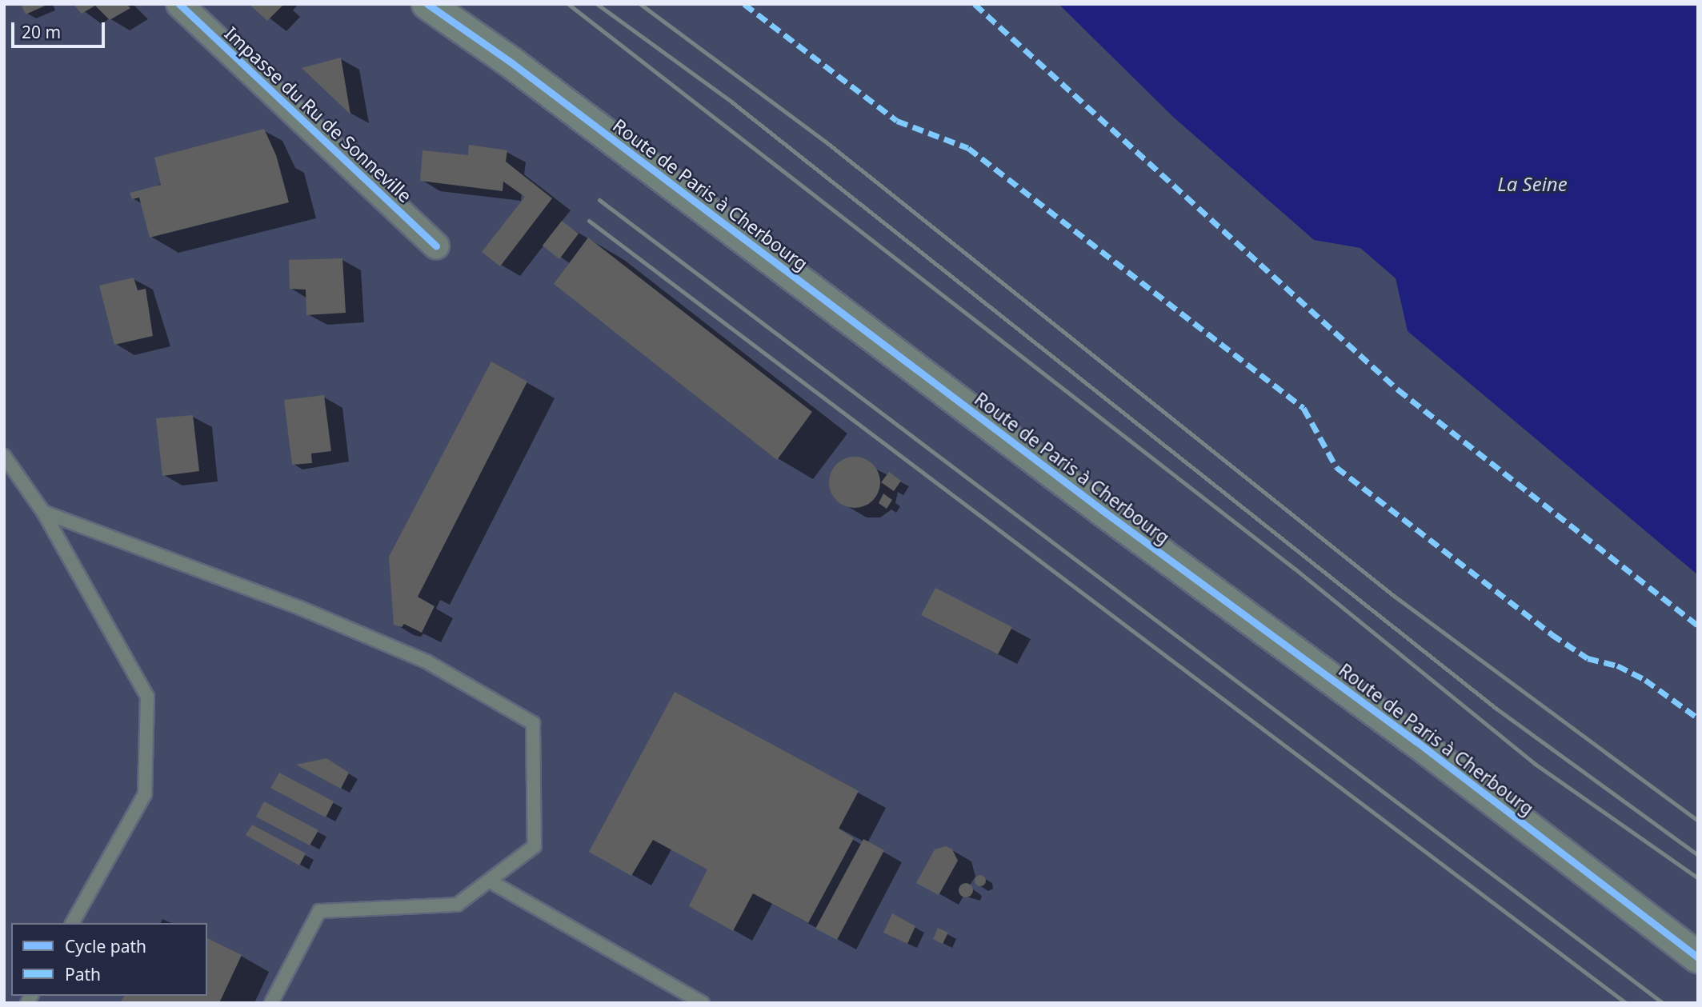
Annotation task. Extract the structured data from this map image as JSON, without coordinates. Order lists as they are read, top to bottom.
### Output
{
  "streets": {
    "main road": ["Route de Paris à Cherbourg"],
    "street": ["Impasse du Ru de Sonneville"]
  },
  "water": ["La Seine"],
  "legend": ["Cycle path", "Path"],
  "scale_bar": "20 m"
}
